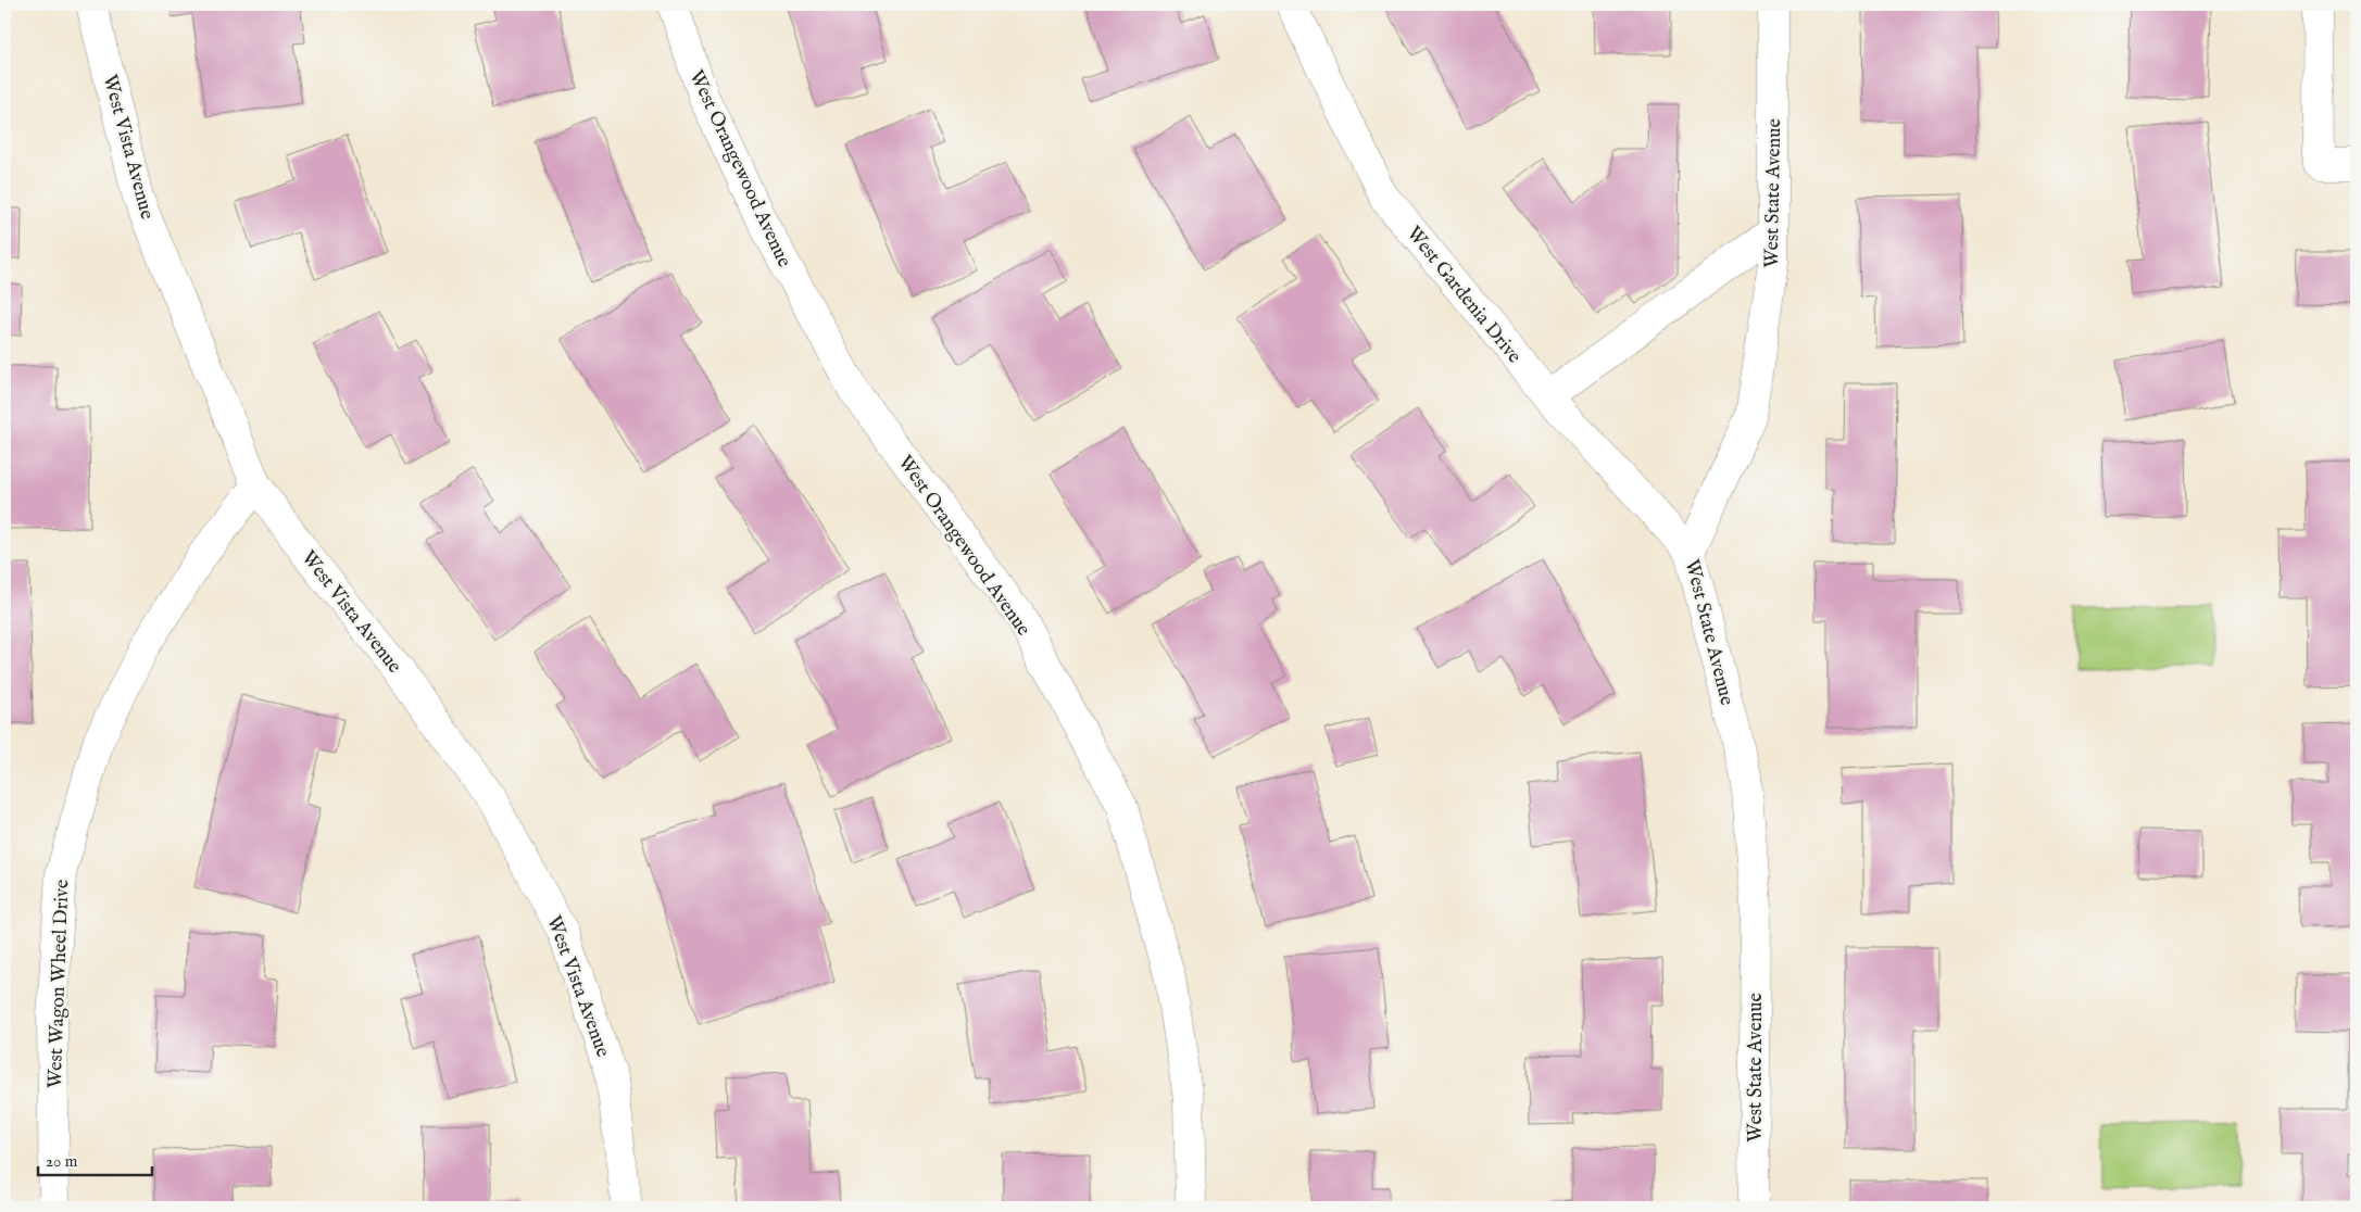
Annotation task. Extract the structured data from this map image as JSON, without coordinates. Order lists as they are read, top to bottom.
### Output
{
  "streets": {
    "street": [
      "West Vista Avenue",
      "West Orangewood Avenue",
      "West State Avenue",
      "West Gardenia Drive",
      "West Wagon Wheel Drive"
    ]
  },
  "crossings": [
    ["West Vista Avenue", "West Wagon Wheel Drive"],
    ["West State Avenue", "West Gardenia Drive"]
  ],
  "scale_bar": "20 m"
}
